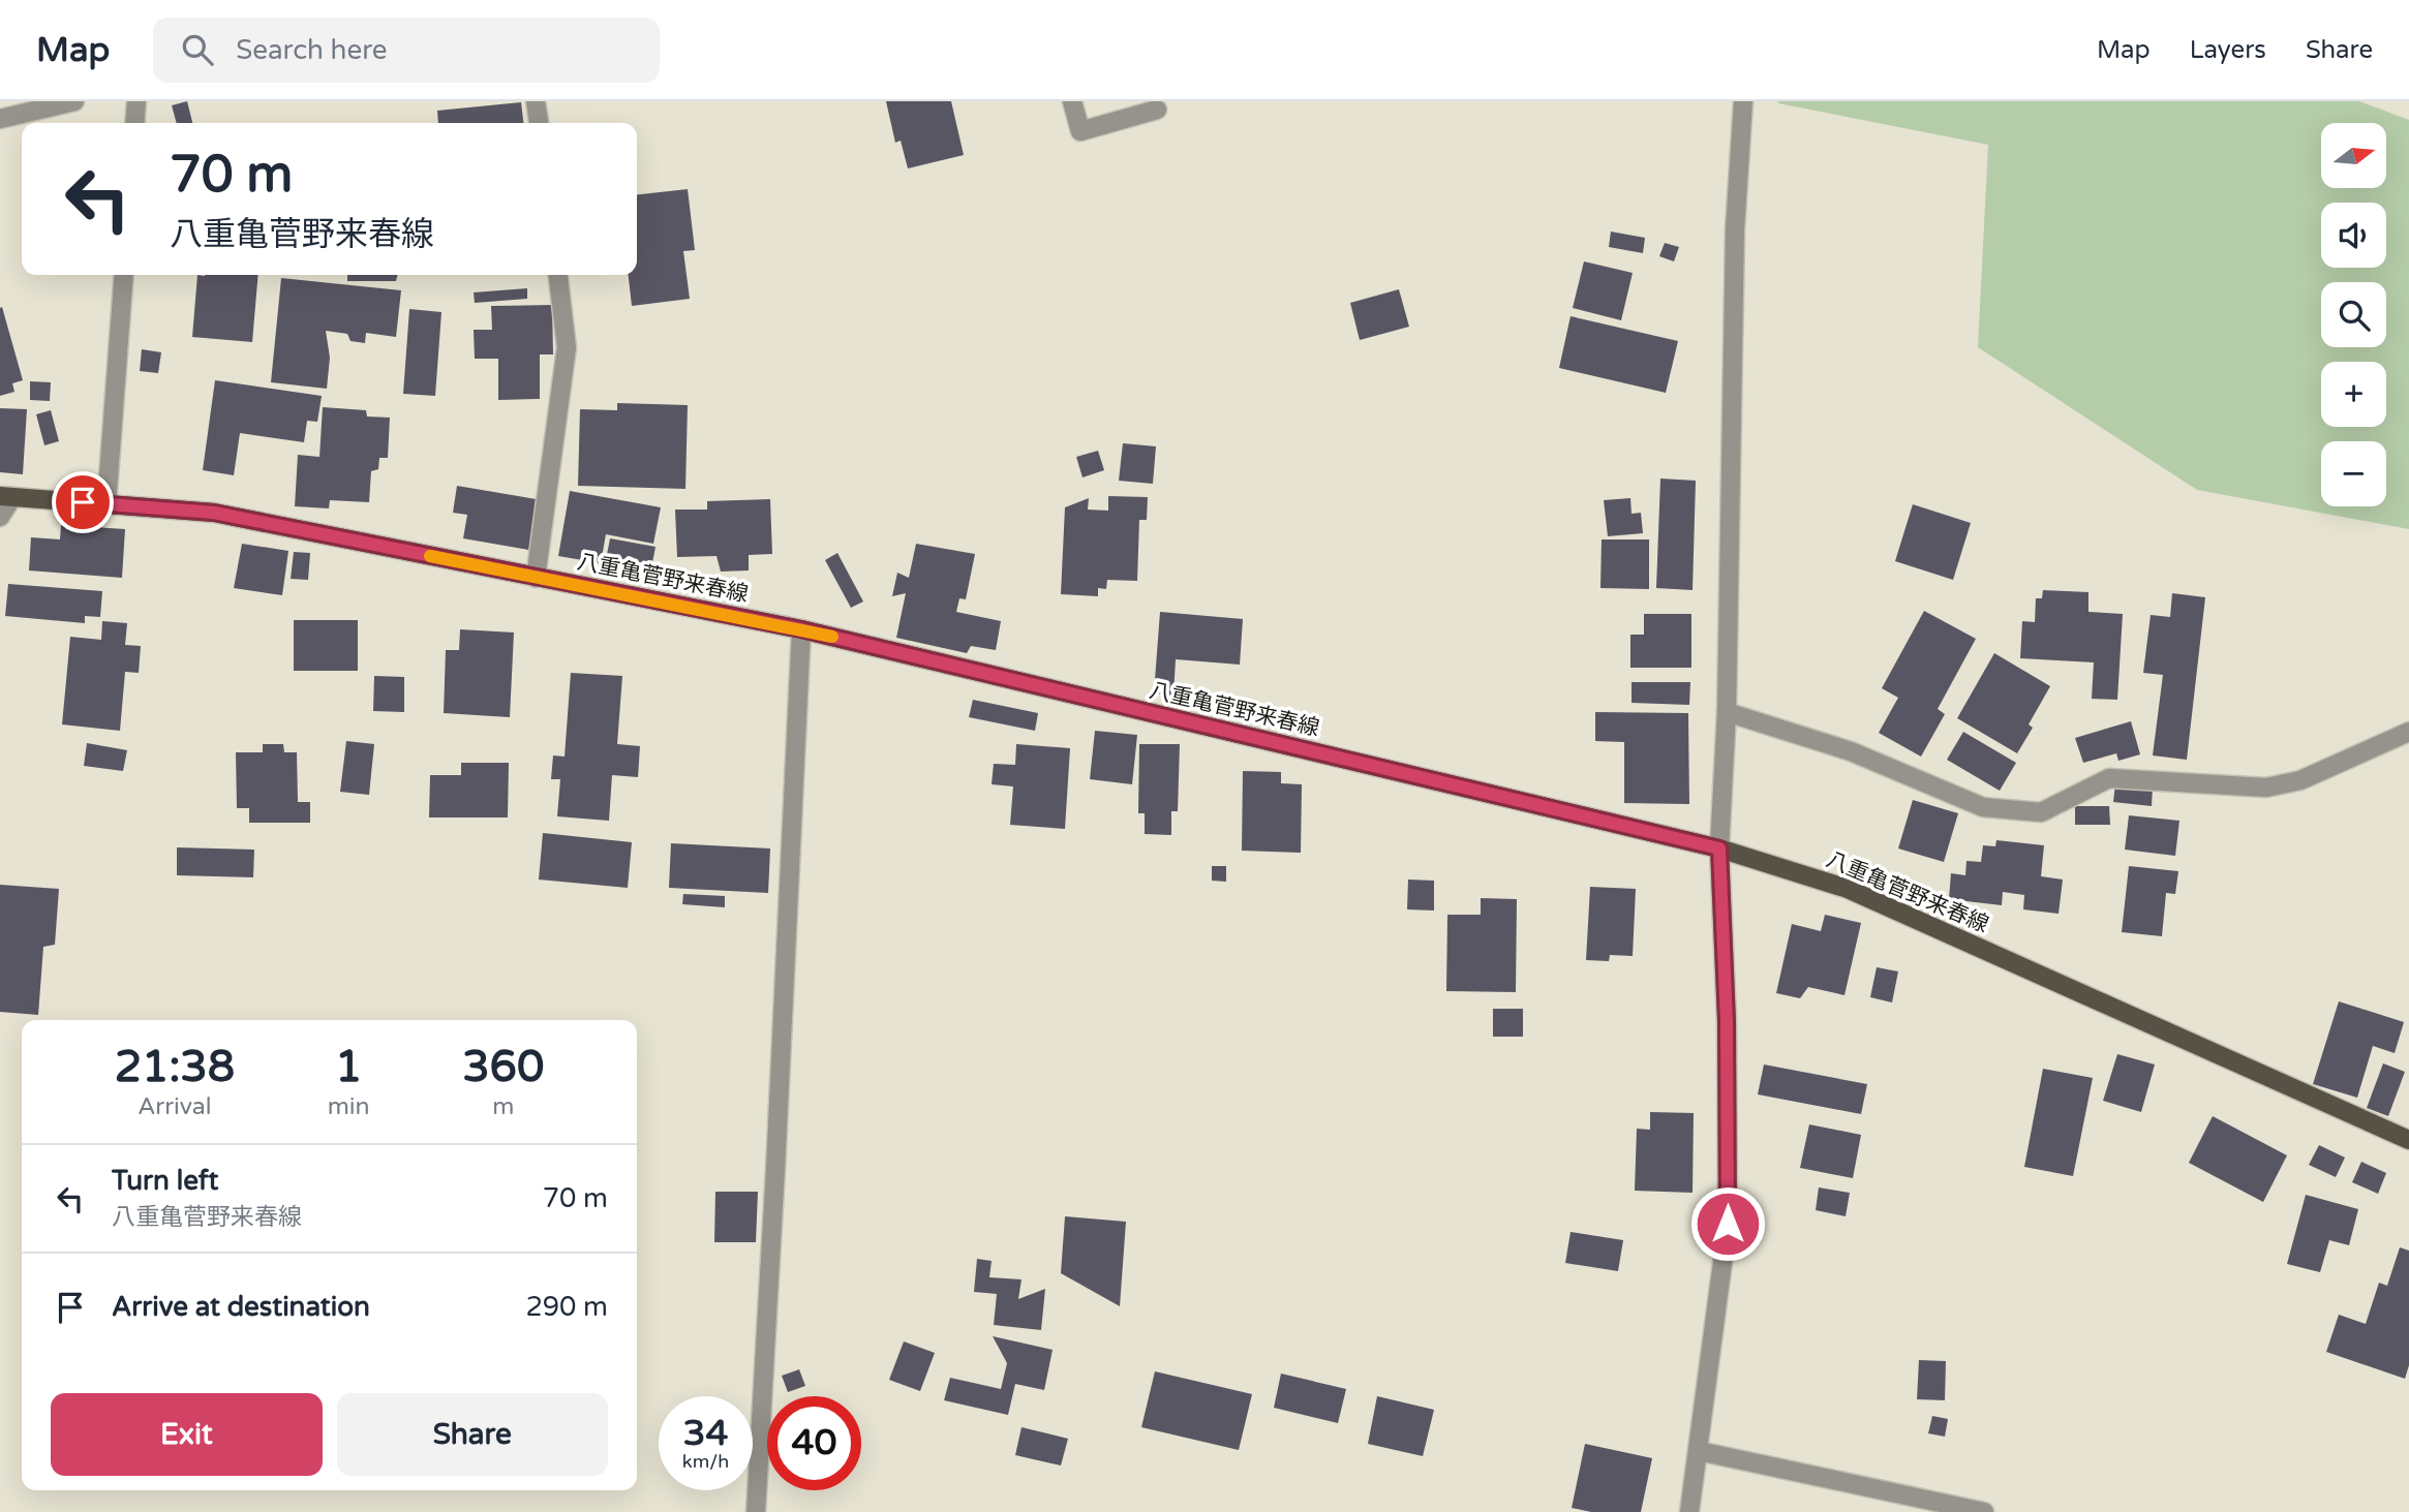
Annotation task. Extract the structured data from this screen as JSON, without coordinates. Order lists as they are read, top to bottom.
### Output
{
  "streets": {
    "main road": ["八重亀菅野来春線"]
  },
  "north": "right",
  "page": {
    "header": "Map",
    "search": "Search here",
    "nav": ["Map", "Layers", "Share"],
    "map_buttons": ["+", "−"],
    "turn": ["70 m", "八重亀菅野来春線"],
    "eta": [
      "21:38",
      "Arrival",
      "1",
      "min",
      "360",
      "m"
    ],
    "list": [
      {
        "name": "Turn left",
        "note": "八重亀菅野来春線",
        "value": "70 m"
      },
      {
        "name": "Arrive at destination",
        "value": "290 m"
      }
    ],
    "buttons": ["Exit", "Share"],
    "speed": "34 km/h",
    "limit": "40"
  }
}
